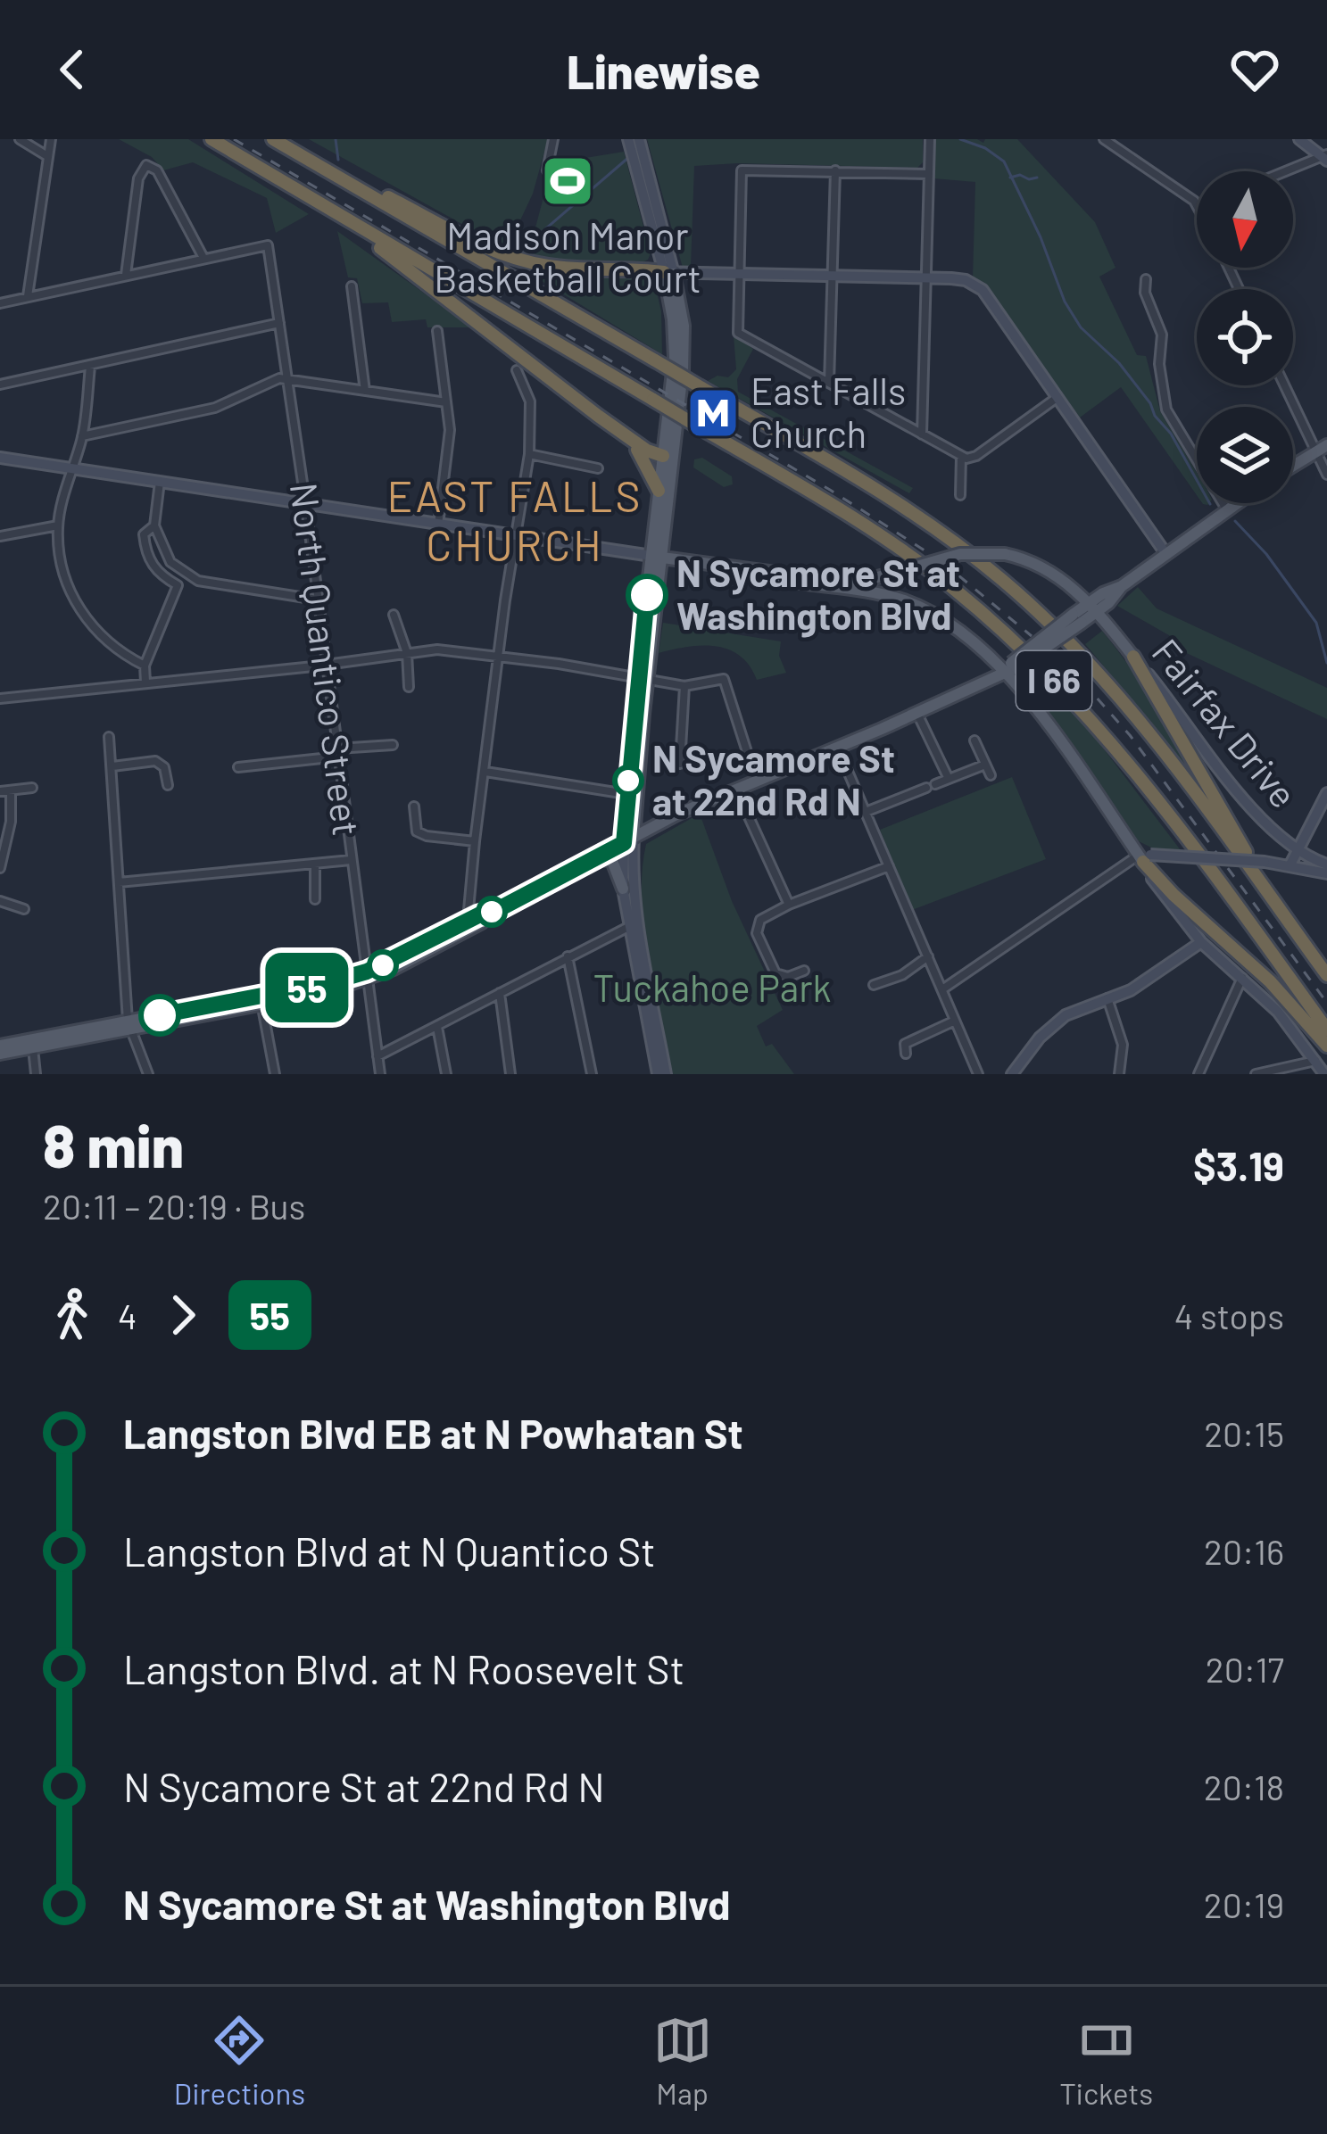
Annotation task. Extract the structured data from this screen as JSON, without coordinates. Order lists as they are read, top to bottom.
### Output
{
  "streets": {
    "highway": ["I 66"],
    "main road": ["Fairfax Drive"],
    "street": ["North Quantico Street"]
  },
  "districts": ["EAST FALLS CHURCH"],
  "parks": ["Tuckahoe Park"],
  "places": {
    "sports": ["Madison Manor Basketball Court"],
    "metro station": ["East Falls Church"],
    "other": ["N Sycamore St at Washington Blvd", "N Sycamore St at 22nd Rd N"]
  },
  "lines": ["bus line 55"],
  "north": "bottom",
  "page": {
    "header": "Linewise",
    "on_map": "55",
    "heading": ["8 min", "20:11 – 20:19 · Bus", "$3.19"],
    "legs": ["4", "55", "4 stops"],
    "list": [
      {
        "name": "Langston Blvd EB at N Powhatan St",
        "value": "20:15"
      },
      {
        "name": "Langston Blvd at N Quantico St",
        "value": "20:16"
      },
      {
        "name": "Langston Blvd. at N Roosevelt St",
        "value": "20:17"
      },
      {
        "name": "N Sycamore St at 22nd Rd N",
        "value": "20:18"
      },
      {
        "name": "N Sycamore St at Washington Blvd",
        "value": "20:19"
      }
    ],
    "tabs": ["Directions", "Map", "Tickets"]
  }
}
